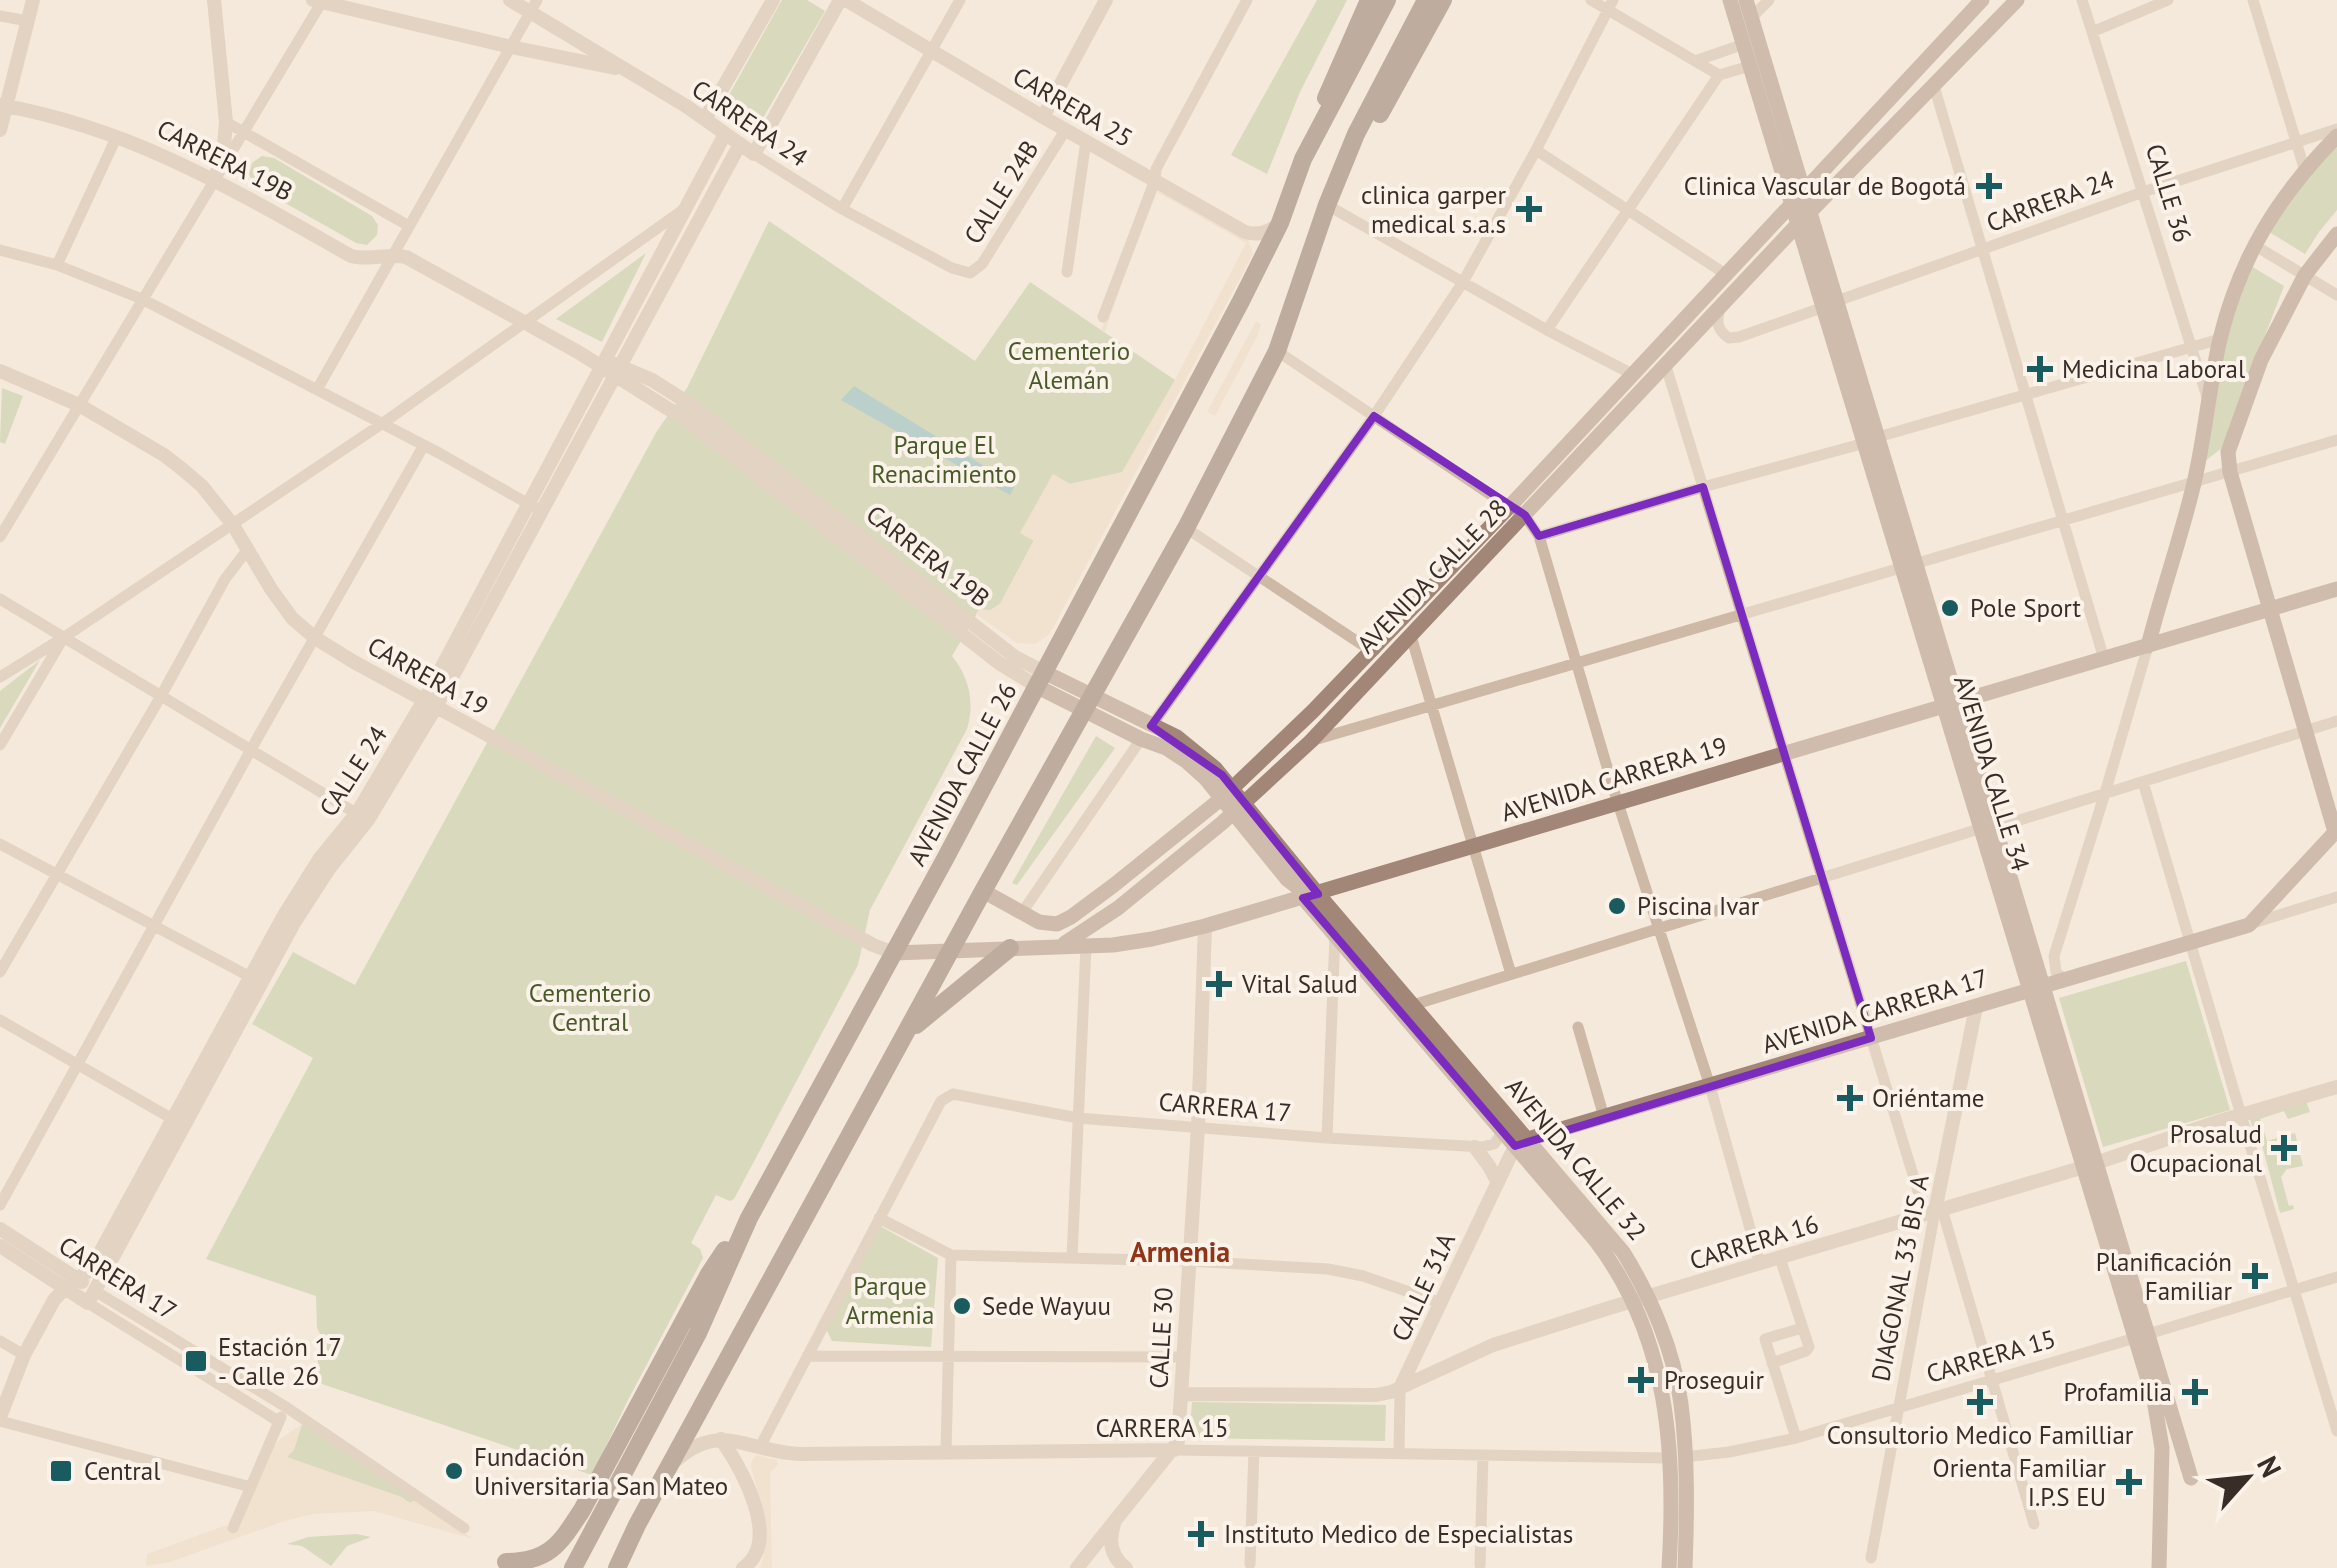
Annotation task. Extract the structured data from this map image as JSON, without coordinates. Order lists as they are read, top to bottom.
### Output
{
  "streets": {
    "main road": [
      "CARRERA 19B",
      "AVENIDA CALLE 28",
      "AVENIDA CALLE 34",
      "AVENIDA CALLE 26",
      "AVENIDA CARRERA 19",
      "AVENIDA CARRERA 17",
      "AVENIDA CALLE 32"
    ],
    "street": [
      "CARRERA 25",
      "CARRERA 24",
      "CALLE 24B",
      "CALLE 36",
      "CARRERA 19",
      "CALLE 24",
      "CARRERA 17",
      "CARRERA 16",
      "DIAGONAL 33 BIS A",
      "CALLE 31A",
      "CALLE 30",
      "CARRERA 15"
    ]
  },
  "crossings": [
    ["CARRERA 25", "CALLE 24B"],
    ["CARRERA 25", "AVENIDA CALLE 26"],
    ["CARRERA 24", "CALLE 24B"],
    ["CARRERA 24", "CALLE 36"],
    ["CARRERA 24", "AVENIDA CALLE 28"],
    ["CARRERA 24", "CALLE 24"],
    ["CARRERA 24", "AVENIDA CALLE 34"],
    ["CARRERA 19B", "AVENIDA CALLE 28"],
    ["CARRERA 19B", "CALLE 24"],
    ["CARRERA 19B", "AVENIDA CALLE 26"],
    ["CARRERA 19B", "AVENIDA CALLE 32"],
    ["AVENIDA CALLE 28", "AVENIDA CALLE 34"],
    ["AVENIDA CALLE 28", "AVENIDA CARRERA 19"],
    ["AVENIDA CALLE 28", "AVENIDA CALLE 32"],
    ["CARRERA 19", "CALLE 24"],
    ["CARRERA 19", "AVENIDA CALLE 26"],
    ["CARRERA 19", "AVENIDA CARRERA 19"],
    ["CALLE 24", "CARRERA 17"],
    ["AVENIDA CALLE 34", "AVENIDA CARRERA 19"],
    ["AVENIDA CALLE 34", "AVENIDA CARRERA 17"],
    ["AVENIDA CALLE 34", "CARRERA 16"],
    ["AVENIDA CALLE 34", "CARRERA 15"],
    ["AVENIDA CALLE 26", "AVENIDA CARRERA 19"],
    ["AVENIDA CARRERA 19", "AVENIDA CALLE 32"],
    ["AVENIDA CARRERA 19", "CALLE 30"],
    ["AVENIDA CARRERA 17", "AVENIDA CALLE 32"],
    ["AVENIDA CARRERA 17", "DIAGONAL 33 BIS A"],
    ["AVENIDA CARRERA 17", "CALLE 31A"],
    ["CARRERA 17", "CALLE 30"],
    ["AVENIDA CALLE 32", "CARRERA 16"],
    ["AVENIDA CALLE 32", "CALLE 31A"],
    ["AVENIDA CALLE 32", "CARRERA 15"],
    ["CARRERA 16", "DIAGONAL 33 BIS A"],
    ["CARRERA 16", "CALLE 31A"],
    ["CARRERA 16", "CALLE 30"],
    ["DIAGONAL 33 BIS A", "CARRERA 15"],
    ["CALLE 31A", "CARRERA 15"],
    ["CALLE 30", "CARRERA 15"]
  ],
  "districts": ["Armenia"],
  "parks": [
    "Cementerio Alemán",
    "Parque El Renacimiento",
    "Cementerio Central",
    "Parque Armenia"
  ],
  "places": {
    "health": [
      "Clinica Vascular de Bogotá",
      "clinica garper medical s.a.s",
      "Medicina Laboral",
      "Vital Salud",
      "Oriéntame",
      "Prosalud Ocupacional",
      "Planificación Familiar",
      "Proseguir",
      "Profamilia",
      "Consultorio Medico Familliar",
      "Orienta Familiar I.P.S EU",
      "Instituto Medico de Especialistas"
    ],
    "other": [
      "Pole Sport",
      "Piscina Ivar",
      "Sede Wayuu",
      "Fundación Universitaria San Mateo"
    ],
    "transit": ["Estación 17 - Calle 26", "Central"]
  },
  "north": "top right"
}
